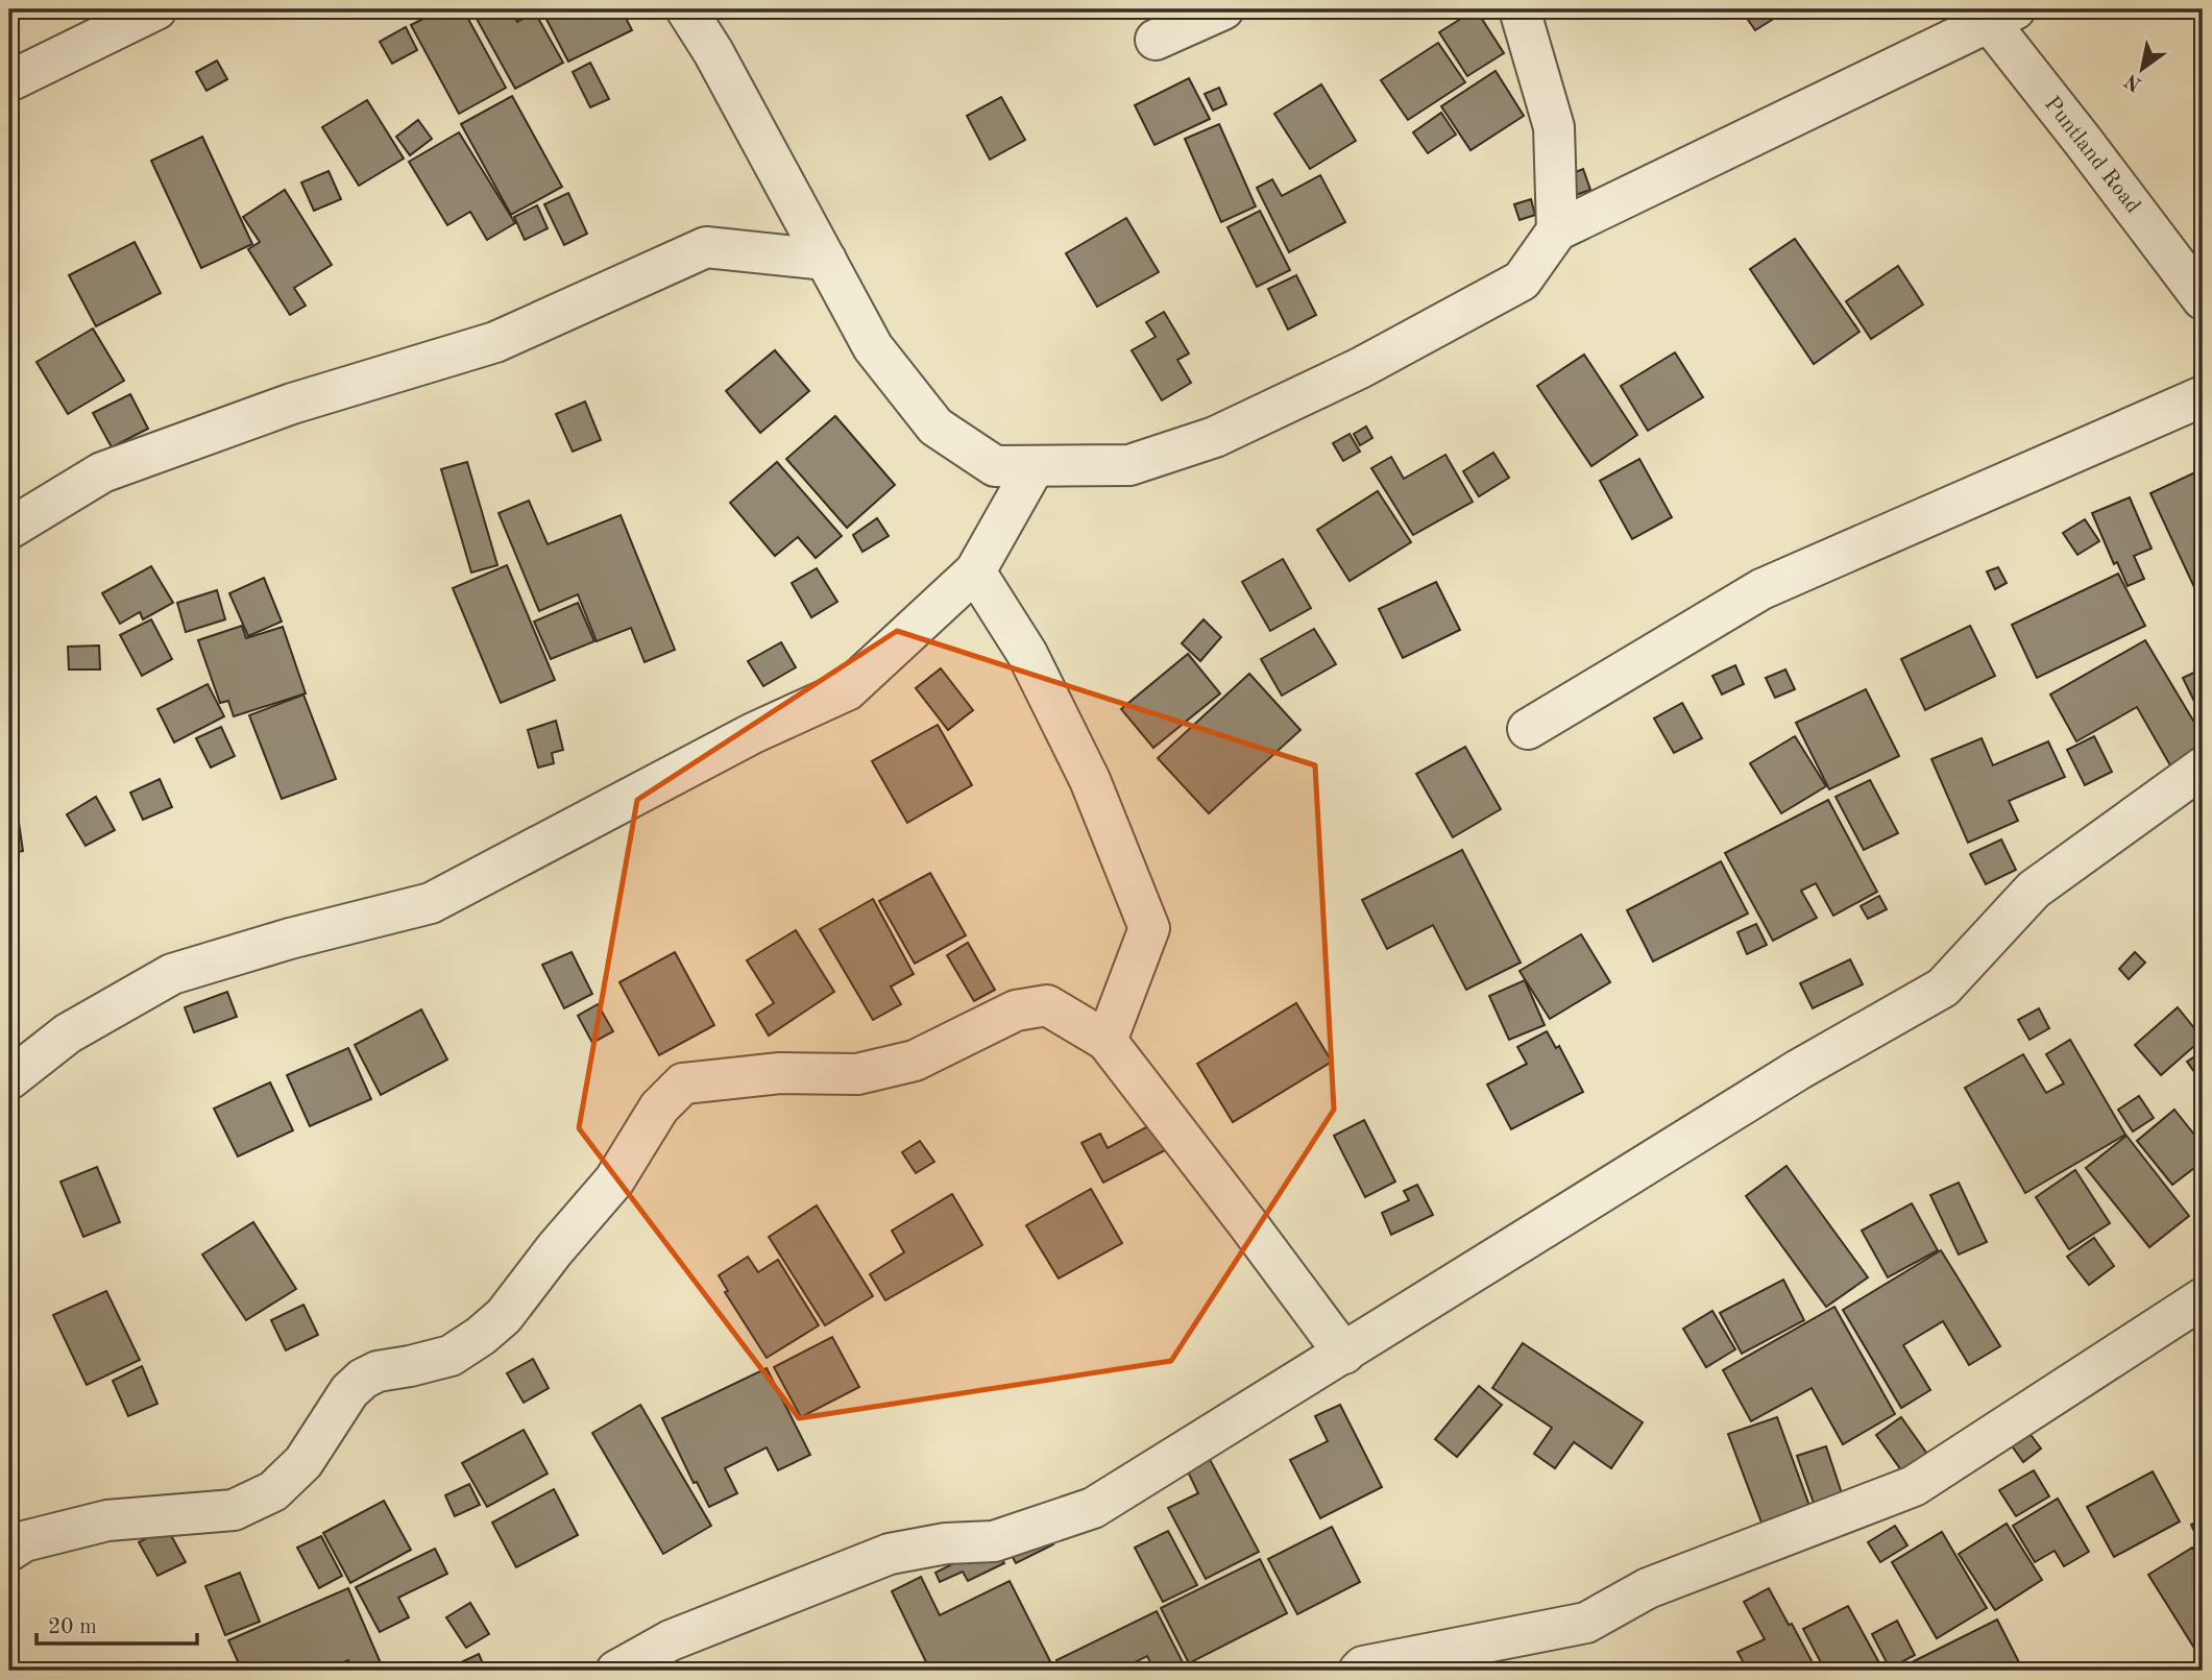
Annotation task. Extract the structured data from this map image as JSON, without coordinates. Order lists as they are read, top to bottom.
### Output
{
  "streets": {
    "street": ["Puntland Road"]
  },
  "scale_bar": "20 m",
  "north": "bottom left"
}
